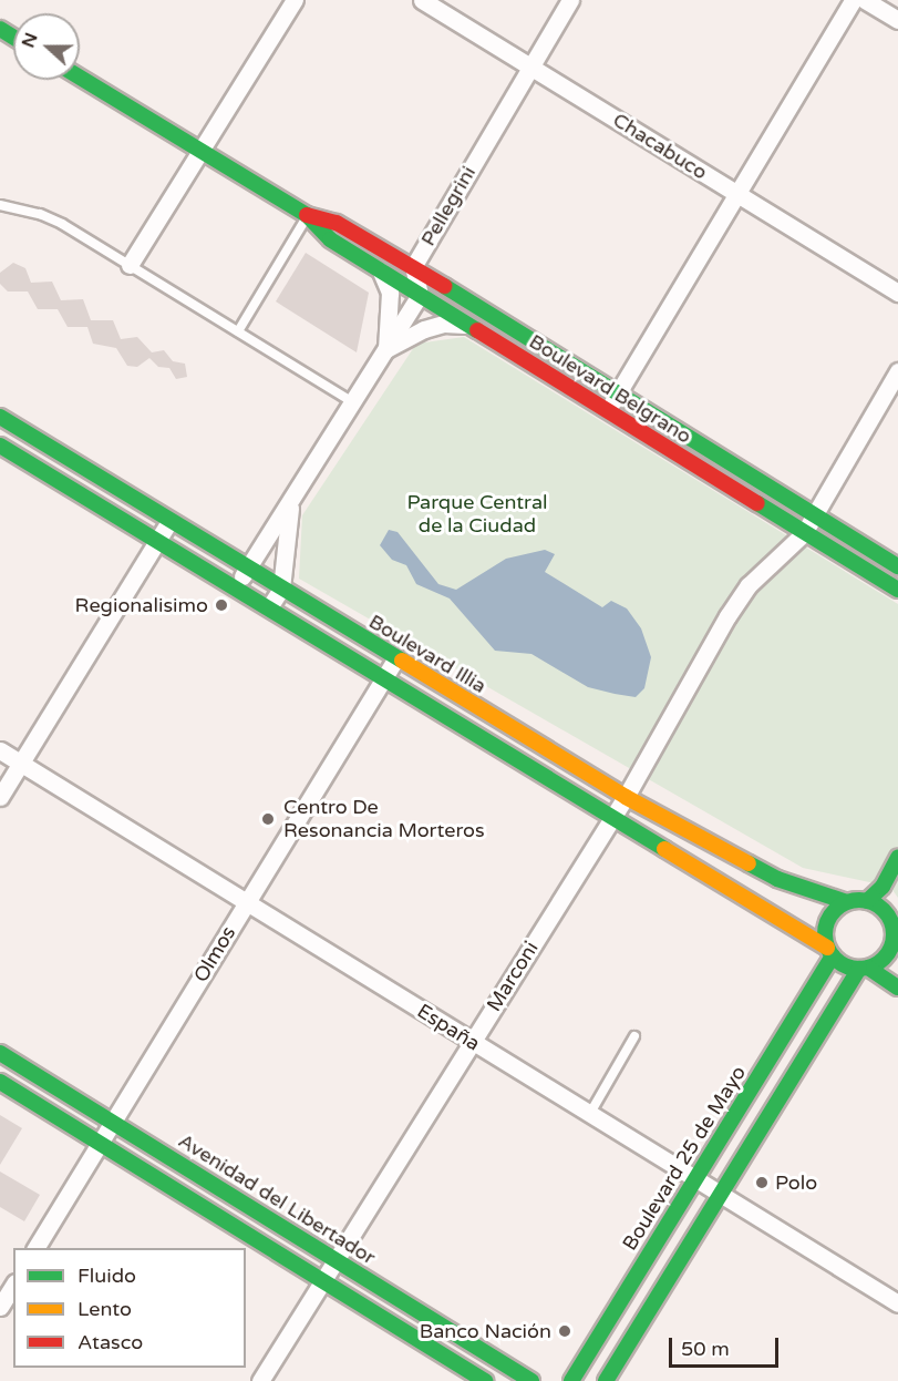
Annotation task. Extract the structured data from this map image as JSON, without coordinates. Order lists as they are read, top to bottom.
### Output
{
  "streets": {
    "street": [
      "Chacabuco",
      "Pellegrini",
      "Boulevard Belgrano",
      "Boulevard Illia",
      "Olmos",
      "Marconi",
      "España",
      "Boulevard 25 de Mayo",
      "Avenidad del Libertador"
    ]
  },
  "crossings": [
    ["Chacabuco", "Pellegrini"],
    ["Pellegrini", "Boulevard Belgrano"],
    ["Boulevard Belgrano", "Marconi"],
    ["Boulevard Illia", "Olmos"],
    ["Boulevard Illia", "Marconi"],
    ["Boulevard Illia", "Boulevard 25 de Mayo"],
    ["Olmos", "España"],
    ["Olmos", "Avenidad del Libertador"],
    ["Marconi", "España"],
    ["Marconi", "Avenidad del Libertador"],
    ["España", "Boulevard 25 de Mayo"]
  ],
  "parks": ["Parque Central de la Ciudad"],
  "places": [
    "Regionalisimo",
    "Centro De Resonancia Morteros",
    "Polo",
    "Banco Nación"
  ],
  "legend": ["Fluido", "Lento", "Atasco"],
  "scale_bar": "50 m",
  "north": "left"
}
